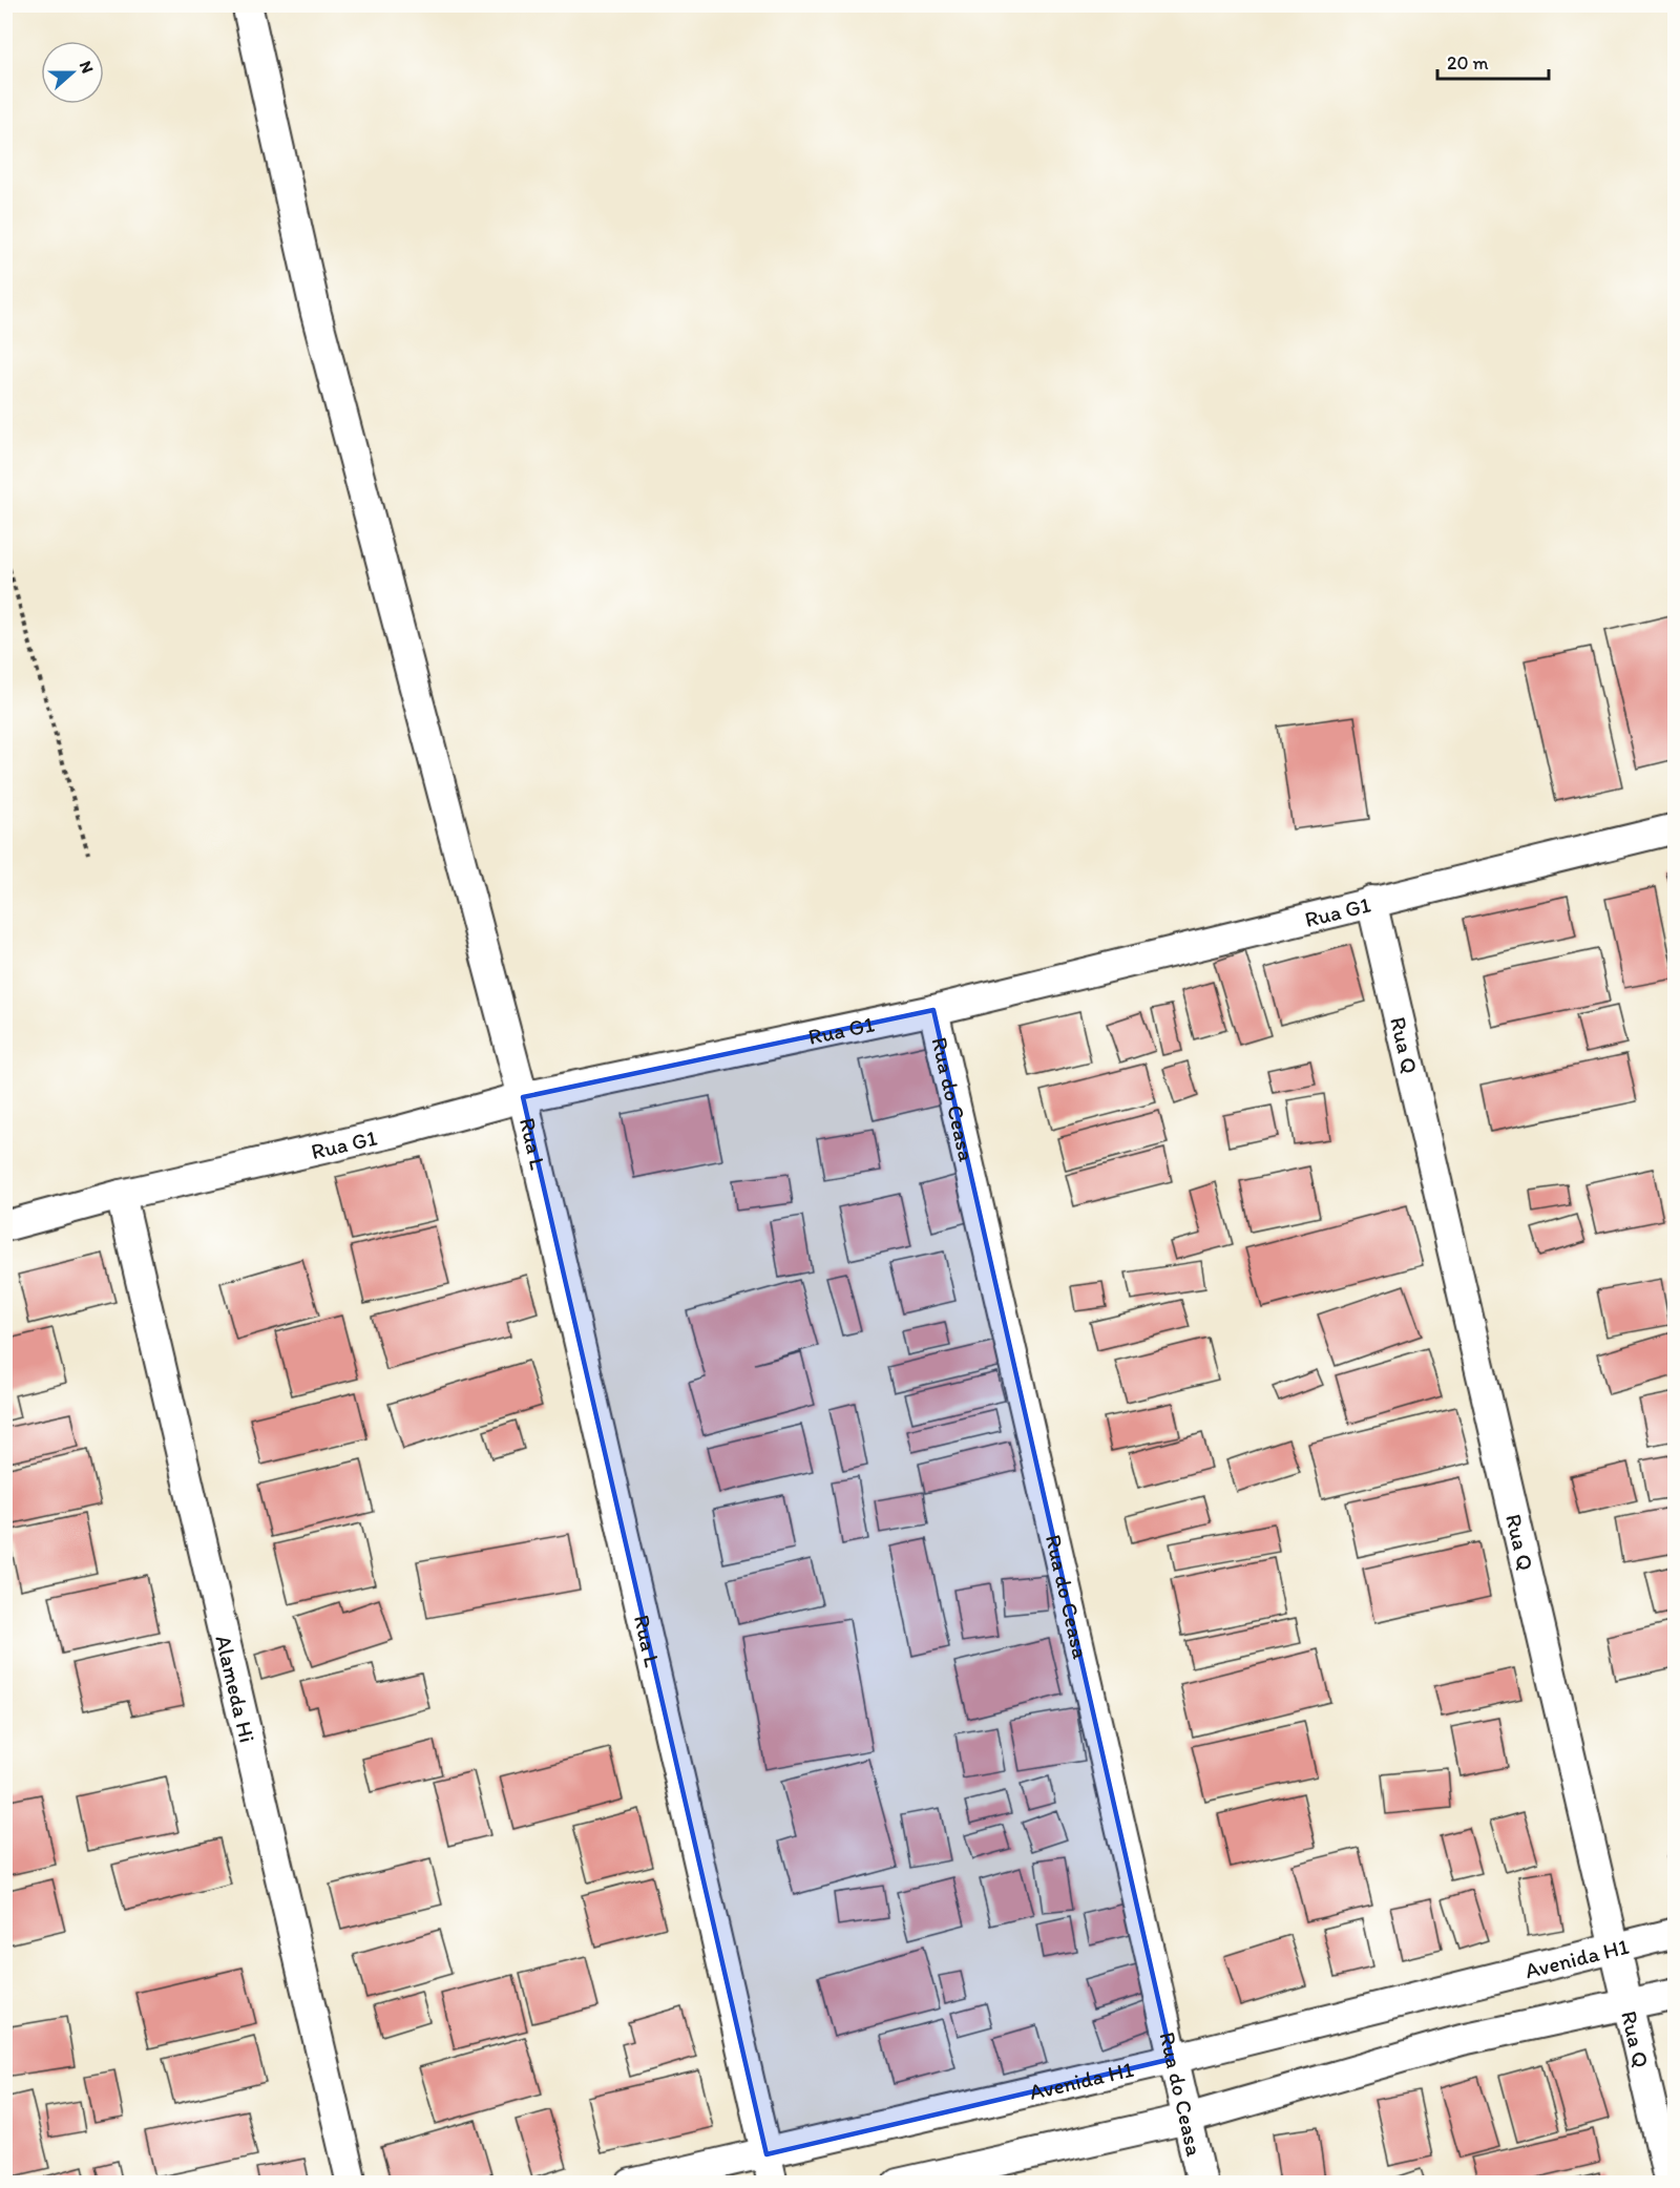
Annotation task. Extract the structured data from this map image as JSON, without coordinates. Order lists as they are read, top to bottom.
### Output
{
  "streets": {
    "street": [
      "Rua G1",
      "Rua Q",
      "Rua do Ceasa",
      "Rua L",
      "Alameda Hi",
      "Avenida H1"
    ]
  },
  "crossings": [
    ["Rua G1", "Rua Q"],
    ["Rua G1", "Rua do Ceasa"],
    ["Rua G1", "Rua L"],
    ["Rua G1", "Alameda Hi"],
    ["Rua Q", "Avenida H1"],
    ["Rua do Ceasa", "Avenida H1"],
    ["Rua L", "Avenida H1"]
  ],
  "scale_bar": "20 m",
  "north": "right"
}
